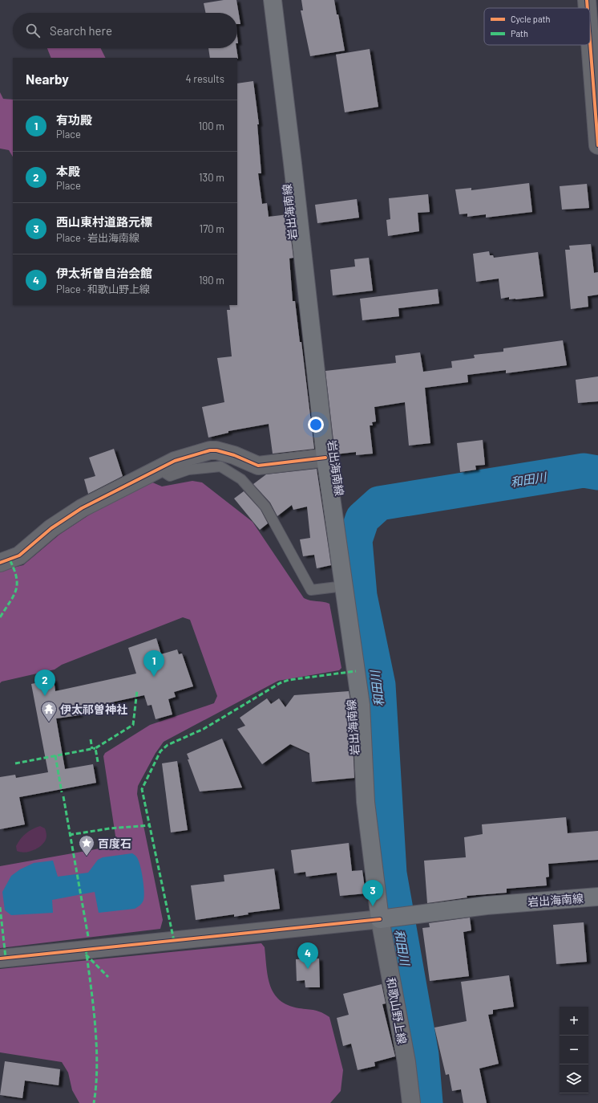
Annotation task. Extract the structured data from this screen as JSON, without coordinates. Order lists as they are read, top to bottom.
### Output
{
  "streets": {
    "main road": ["岩出海南線", "和歌山野上線"]
  },
  "crossings": [
    ["岩出海南線", "和歌山野上線"]
  ],
  "water": ["和田川"],
  "places": {
    "temple": ["伊太祁曽神社"],
    "place": ["百度石"]
  },
  "legend": ["Cycle path", "Path"],
  "page": {
    "search": "Search here",
    "heading": ["Nearby", "4 results"],
    "list": [
      {
        "mark": "1",
        "name": "有功殿",
        "note": "Place",
        "value": "100 m"
      },
      {
        "mark": "2",
        "name": "本殿",
        "note": "Place",
        "value": "130 m"
      },
      {
        "mark": "3",
        "name": "西山東村道路元標",
        "note": "Place · 岩出海南線",
        "value": "170 m"
      },
      {
        "mark": "4",
        "name": "伊太祈曽自治会館",
        "note": "Place · 和歌山野上線",
        "value": "190 m"
      }
    ],
    "pins": [
      "1",
      "2",
      "3",
      "4"
    ],
    "map_buttons": ["+", "−"]
  }
}
